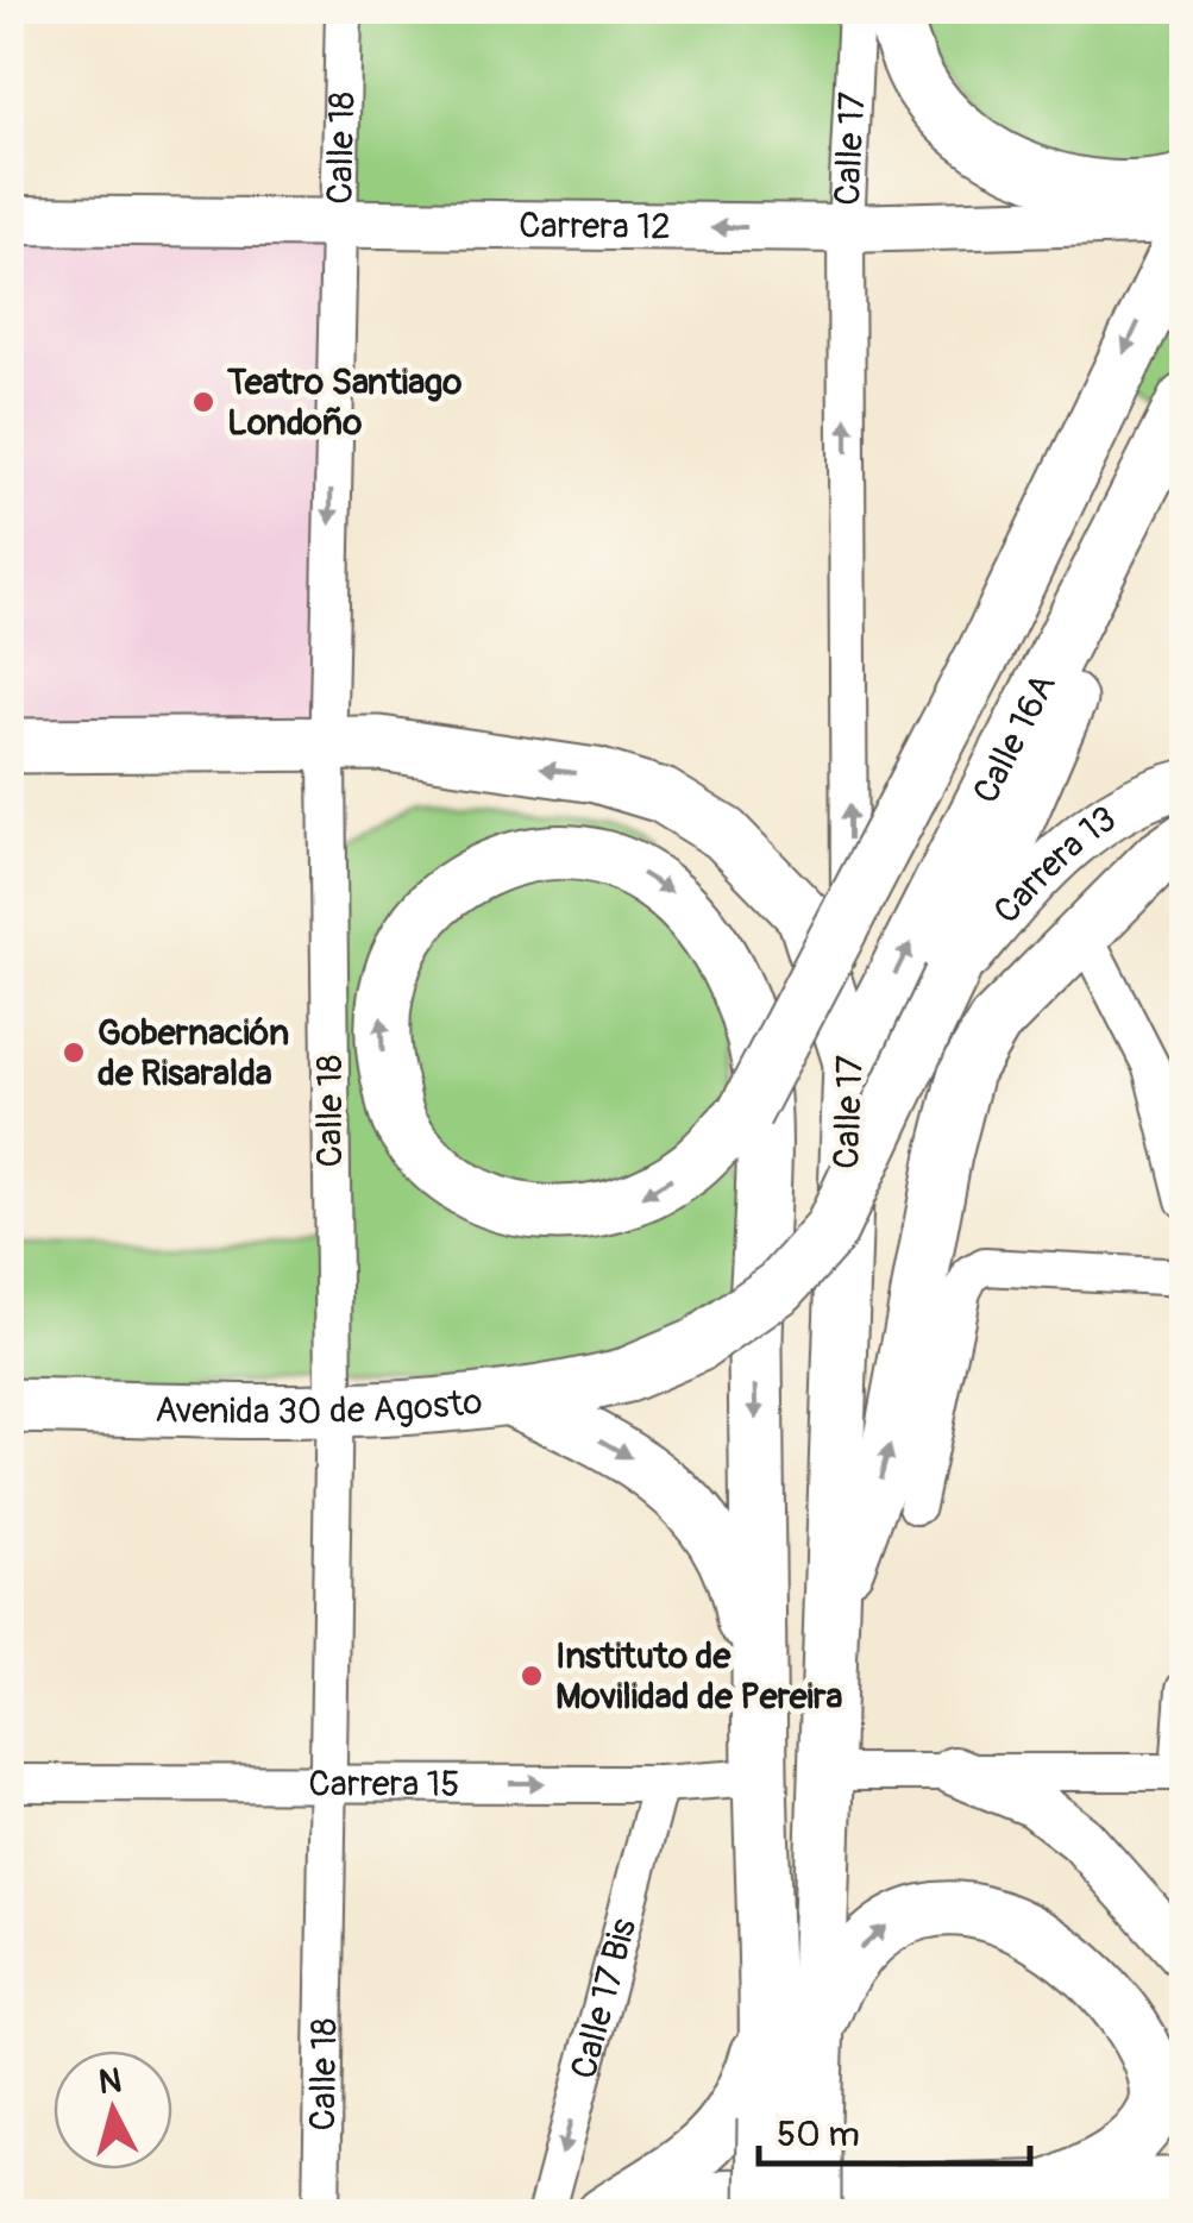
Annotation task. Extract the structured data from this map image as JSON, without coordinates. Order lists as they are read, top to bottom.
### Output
{
  "streets": {
    "main road": ["Calle 17", "Calle 16A", "Avenida 30 de Agosto"],
    "street": [
      "Calle 18",
      "Carrera 12",
      "Carrera 13",
      "Carrera 15",
      "Calle 17 Bis"
    ]
  },
  "crossings": [
    ["Calle 18", "Carrera 12"],
    ["Calle 18", "Avenida 30 de Agosto"],
    ["Calle 18", "Carrera 15"],
    ["Calle 17", "Carrera 12"],
    ["Calle 17", "Calle 16A"],
    ["Calle 17", "Carrera 15"],
    ["Calle 16A", "Avenida 30 de Agosto"],
    ["Carrera 13", "Avenida 30 de Agosto"],
    ["Carrera 15", "Calle 17 Bis"]
  ],
  "one_way": ["Carrera 12", "Carrera 15", "Calle 17 Bis"],
  "places": ["Teatro Santiago Londoño", "Gobernación de Risaralda", "Instituto de Movilidad de Pereira"],
  "scale_bar": "50 m",
  "north": "top"
}
